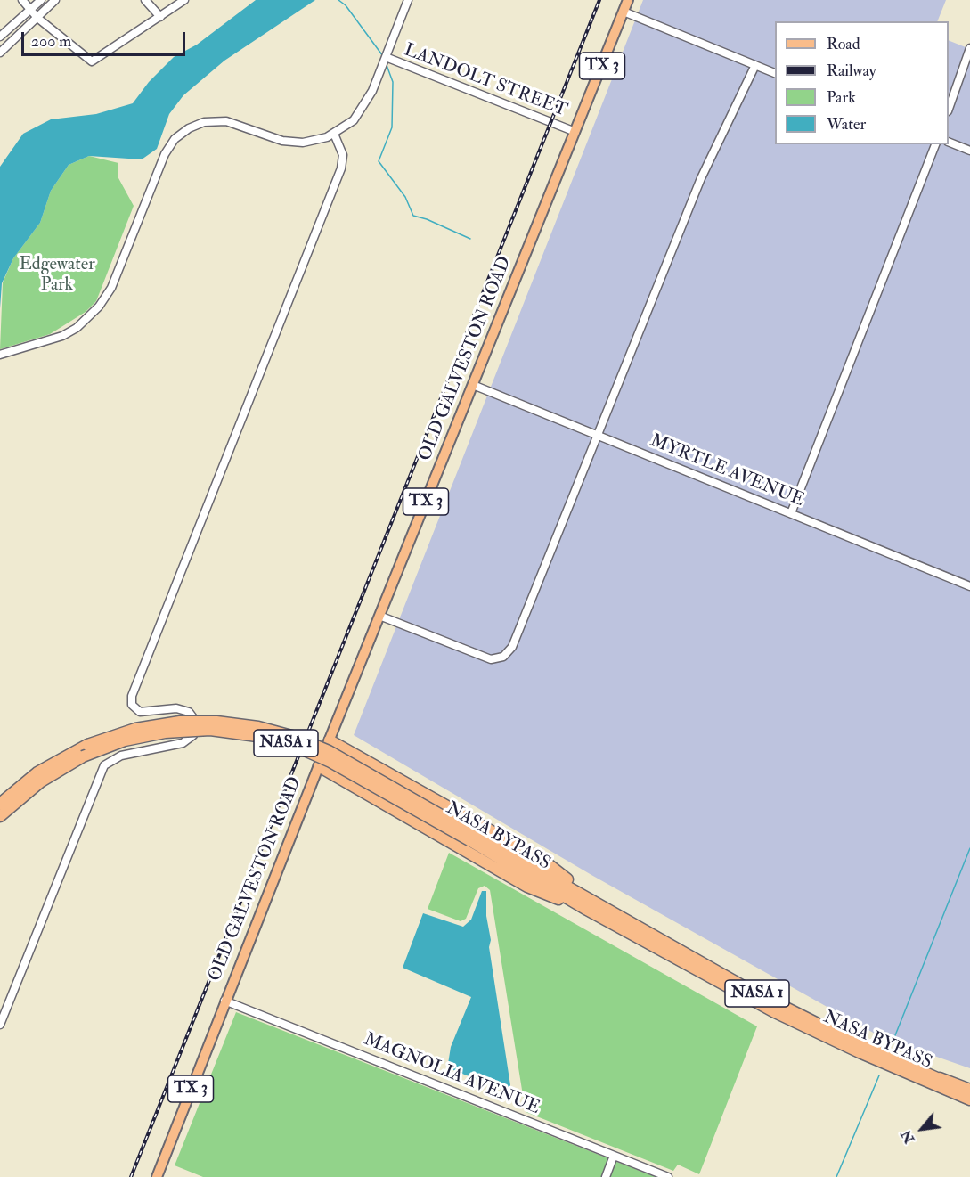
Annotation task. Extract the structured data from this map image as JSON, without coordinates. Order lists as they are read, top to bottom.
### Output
{
  "streets": {
    "highway": ["NASA 1", "NASA BYPASS"],
    "main road": ["TX 3", "OLD GALVESTON ROAD"],
    "street": ["LANDOLT STREET", "MYRTLE AVENUE", "MAGNOLIA AVENUE"]
  },
  "crossings": [
    ["LANDOLT STREET", "OLD GALVESTON ROAD"],
    ["OLD GALVESTON ROAD", "MYRTLE AVENUE"],
    ["OLD GALVESTON ROAD", "MAGNOLIA AVENUE"]
  ],
  "parks": ["Edgewater Park"],
  "legend": [
    "Road",
    "Railway",
    "Park",
    "Water"
  ],
  "scale_bar": "200 m",
  "north": "bottom left"
}
